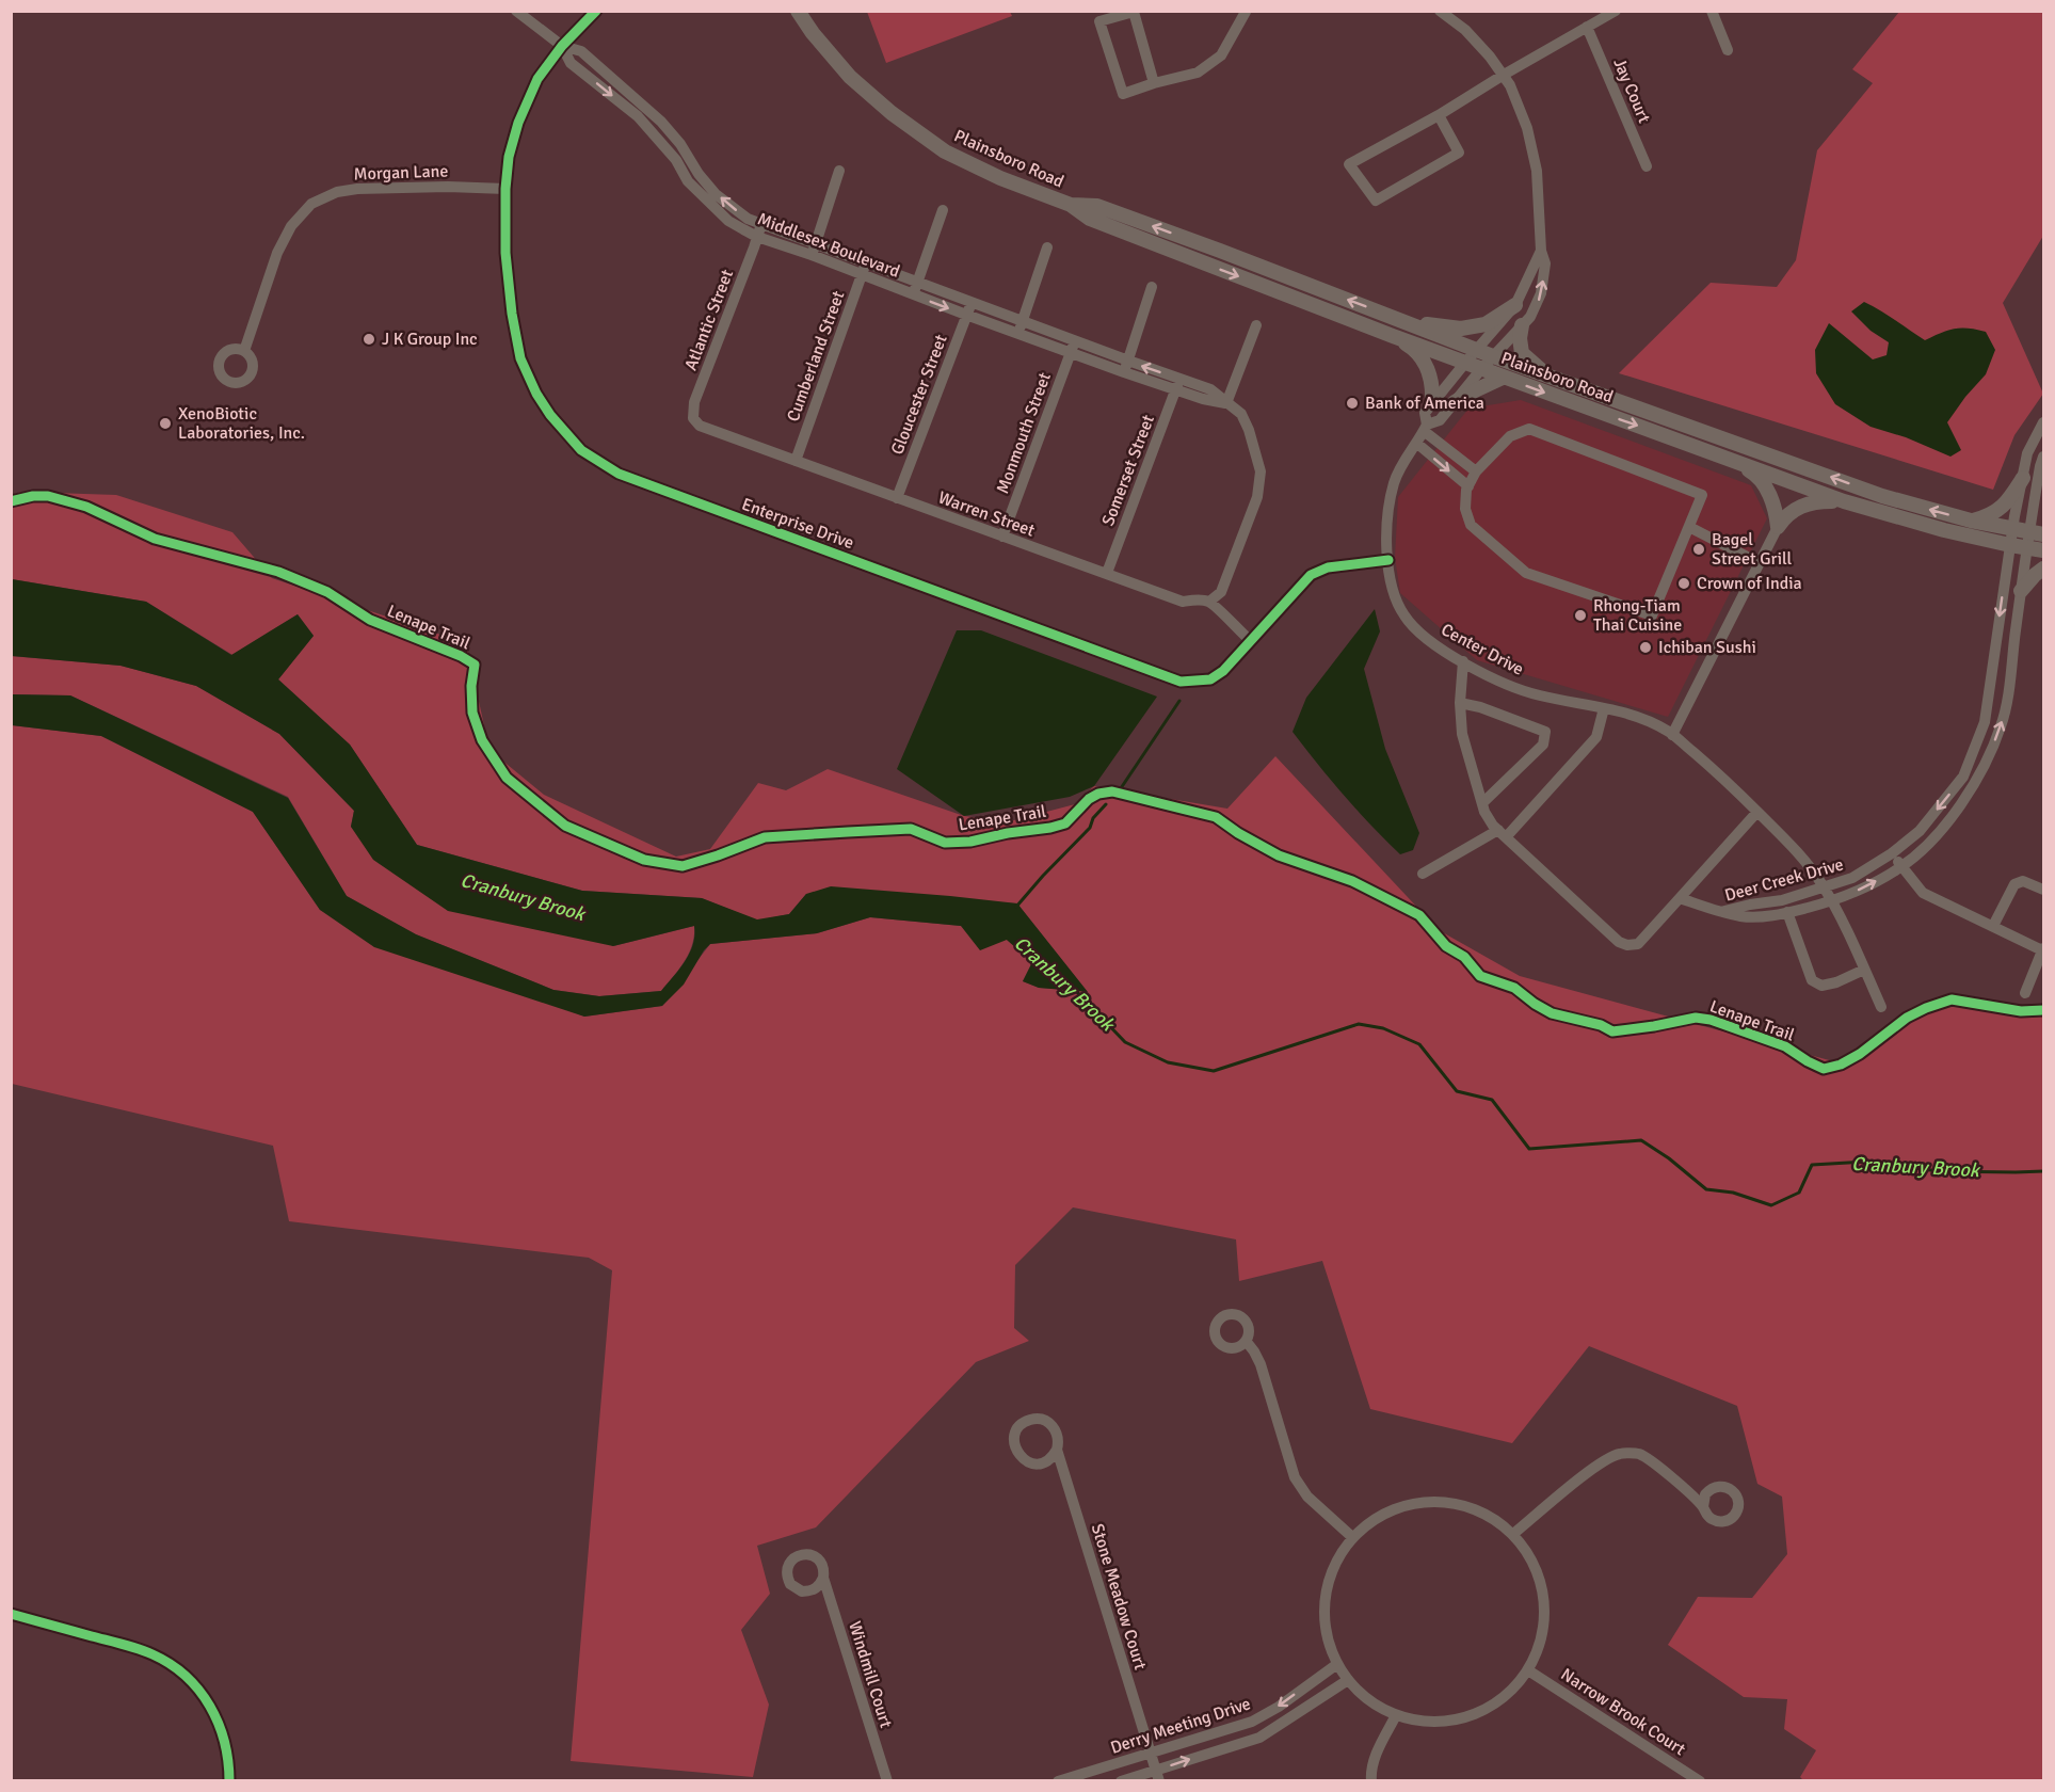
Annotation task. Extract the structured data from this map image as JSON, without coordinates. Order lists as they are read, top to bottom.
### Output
{
  "streets": {
    "street": [
      "Jay Court",
      "Plainsboro Road",
      "Morgan Lane",
      "Middlesex Boulevard",
      "Atlantic Street",
      "Cumberland Street",
      "Gloucester Street",
      "Monmouth Street",
      "Somerset Street",
      "Warren Street",
      "Enterprise Drive",
      "Center Drive",
      "Deer Creek Drive",
      "Stone Meadow Court",
      "Windmill Court",
      "Narrow Brook Court",
      "Derry Meeting Drive"
    ],
    "cycle path": ["Lenape Trail"]
  },
  "crossings": [
    ["Plainsboro Road", "Center Drive"],
    ["Plainsboro Road", "Deer Creek Drive"],
    ["Morgan Lane", "Enterprise Drive"],
    ["Middlesex Boulevard", "Atlantic Street"],
    ["Middlesex Boulevard", "Cumberland Street"],
    ["Middlesex Boulevard", "Gloucester Street"],
    ["Middlesex Boulevard", "Monmouth Street"],
    ["Middlesex Boulevard", "Somerset Street"],
    ["Middlesex Boulevard", "Enterprise Drive"],
    ["Atlantic Street", "Warren Street"],
    ["Cumberland Street", "Warren Street"],
    ["Gloucester Street", "Warren Street"],
    ["Monmouth Street", "Warren Street"],
    ["Somerset Street", "Warren Street"],
    ["Enterprise Drive", "Center Drive"],
    ["Center Drive", "Deer Creek Drive"],
    ["Stone Meadow Court", "Derry Meeting Drive"],
    ["Narrow Brook Court", "Derry Meeting Drive"]
  ],
  "water": ["Cranbury Brook"],
  "places": [
    "J K Group Inc",
    "Bank of America",
    "XenoBiotic Laboratories, Inc.",
    "Bagel Street Grill",
    "Crown of India",
    "Rhong-Tiam Thai Cuisine",
    "Ichiban Sushi"
  ]
}
